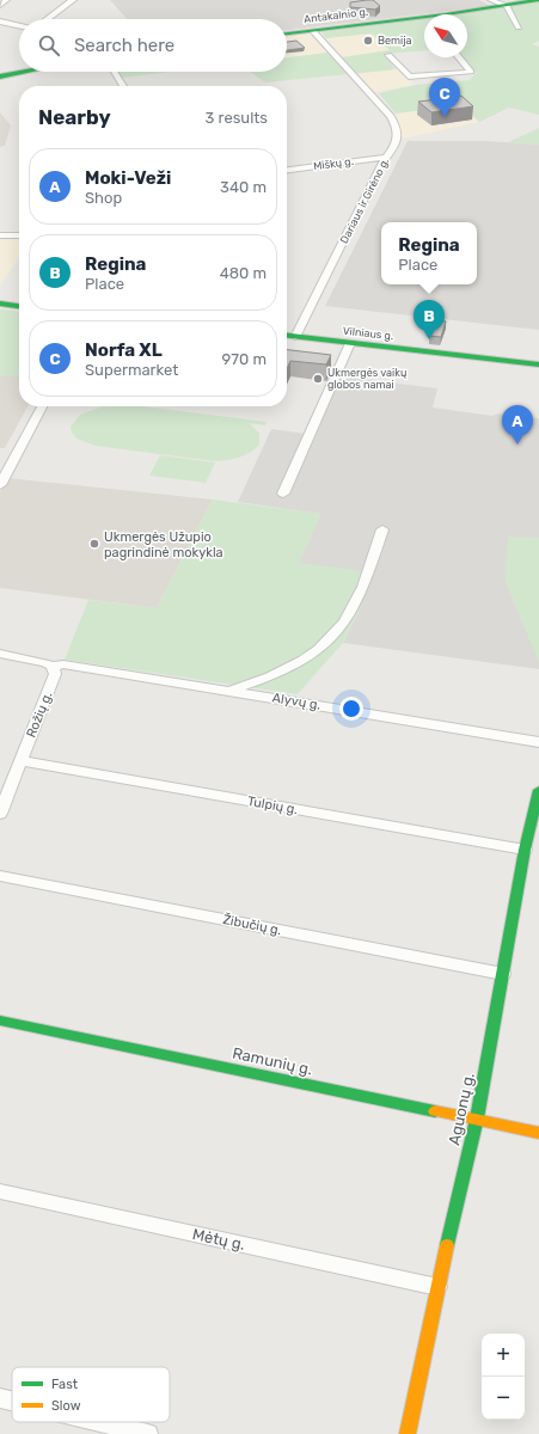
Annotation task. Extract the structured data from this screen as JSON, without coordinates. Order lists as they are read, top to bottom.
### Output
{
  "streets": {
    "street": [
      "Antakalnio g.",
      "Miškų g.",
      "Dariaus ir Girėno g.",
      "Vilniaus g.",
      "Alyvų g.",
      "Rožių g.",
      "Tulpių g.",
      "Žibučių g.",
      "Ramunių g.",
      "Aguonų g.",
      "Mėtų g."
    ]
  },
  "crossings": [
    ["Antakalnio g.", "Dariaus ir Girėno g."],
    ["Miškų g.", "Dariaus ir Girėno g."],
    ["Dariaus ir Girėno g.", "Vilniaus g."],
    ["Alyvų g.", "Rožių g."],
    ["Rožių g.", "Tulpių g."],
    ["Tulpių g.", "Aguonų g."],
    ["Žibučių g.", "Aguonų g."],
    ["Ramunių g.", "Aguonų g."],
    ["Aguonų g.", "Mėtų g."]
  ],
  "places": ["Bemija", "Ukmergės vaikų globos namai", "Ukmergės Užupio pagrindinė mokykla"],
  "legend": ["Fast", "Slow"],
  "north": "top left",
  "page": {
    "search": "Search here",
    "pins": ["C", "B", "A"],
    "heading": ["Nearby", "3 results"],
    "list": [
      {
        "mark": "A",
        "name": "Moki-Veži",
        "note": "Shop",
        "value": "340 m"
      },
      {
        "mark": "B",
        "name": "Regina",
        "note": "Place",
        "value": "480 m"
      },
      {
        "mark": "C",
        "name": "Norfa XL",
        "note": "Supermarket",
        "value": "970 m"
      }
    ],
    "popup": ["Regina", "Place"],
    "map_buttons": ["+", "−"]
  }
}
